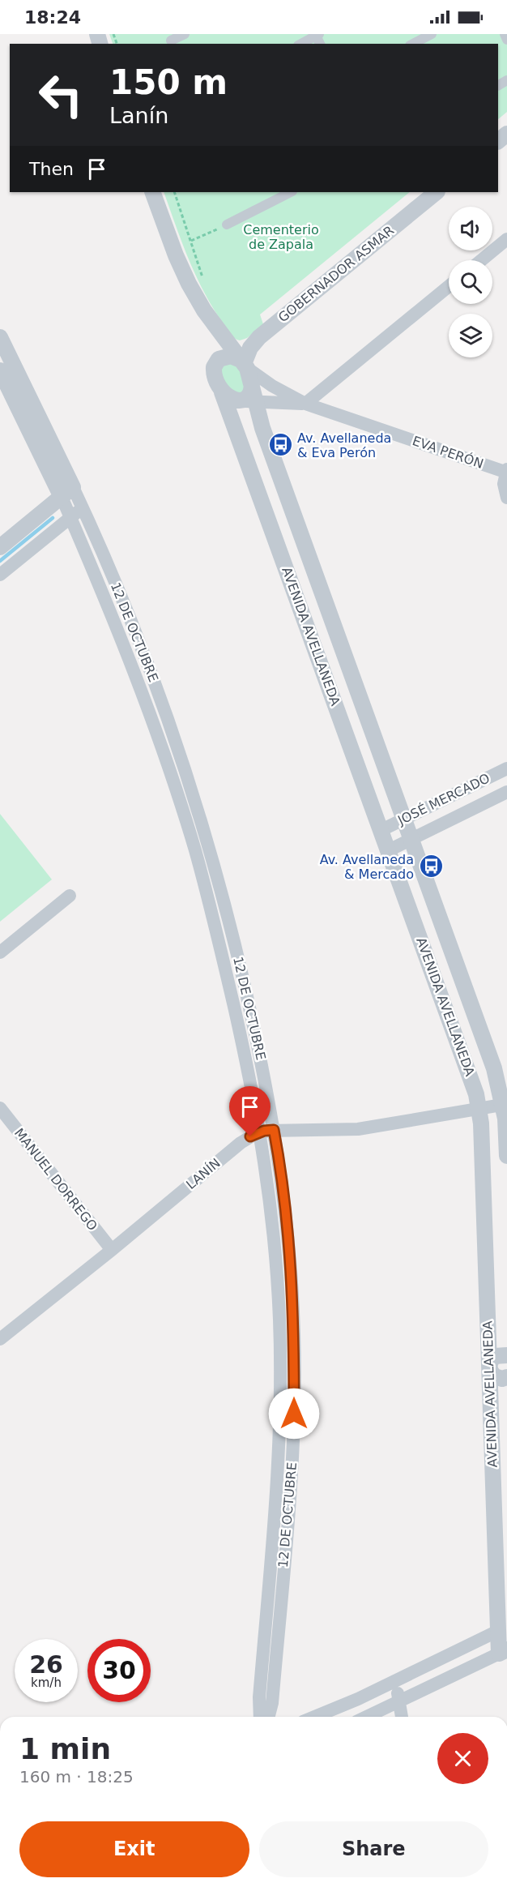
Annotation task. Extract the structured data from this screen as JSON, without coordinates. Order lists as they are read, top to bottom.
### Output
{
  "streets": {
    "street": [
      "GOBERNADOR ASMAR",
      "EVA PERÓN",
      "12 DE OCTUBRE",
      "AVENIDA AVELLANEDA",
      "JOSÉ MERCADO",
      "LANÍN",
      "MANUEL DORREGO"
    ]
  },
  "crossings": [
    ["GOBERNADOR ASMAR", "EVA PERÓN"],
    ["GOBERNADOR ASMAR", "AVENIDA AVELLANEDA"],
    ["EVA PERÓN", "AVENIDA AVELLANEDA"],
    ["12 DE OCTUBRE", "LANÍN"],
    ["AVENIDA AVELLANEDA", "JOSÉ MERCADO"],
    ["AVENIDA AVELLANEDA", "LANÍN"],
    ["LANÍN", "MANUEL DORREGO"]
  ],
  "parks": ["Cementerio de Zapala"],
  "places": {
    "bus stop": ["Av. Avellaneda & Eva Perón", "Av. Avellaneda & Mercado"]
  },
  "page": {
    "status": "18:24",
    "turn": ["150 m", "Lanín"],
    "then": "Then",
    "speed": "26 km/h",
    "limit": "30",
    "heading": ["1 min", "160 m · 18:25"],
    "buttons": ["Exit", "Share"]
  }
}
